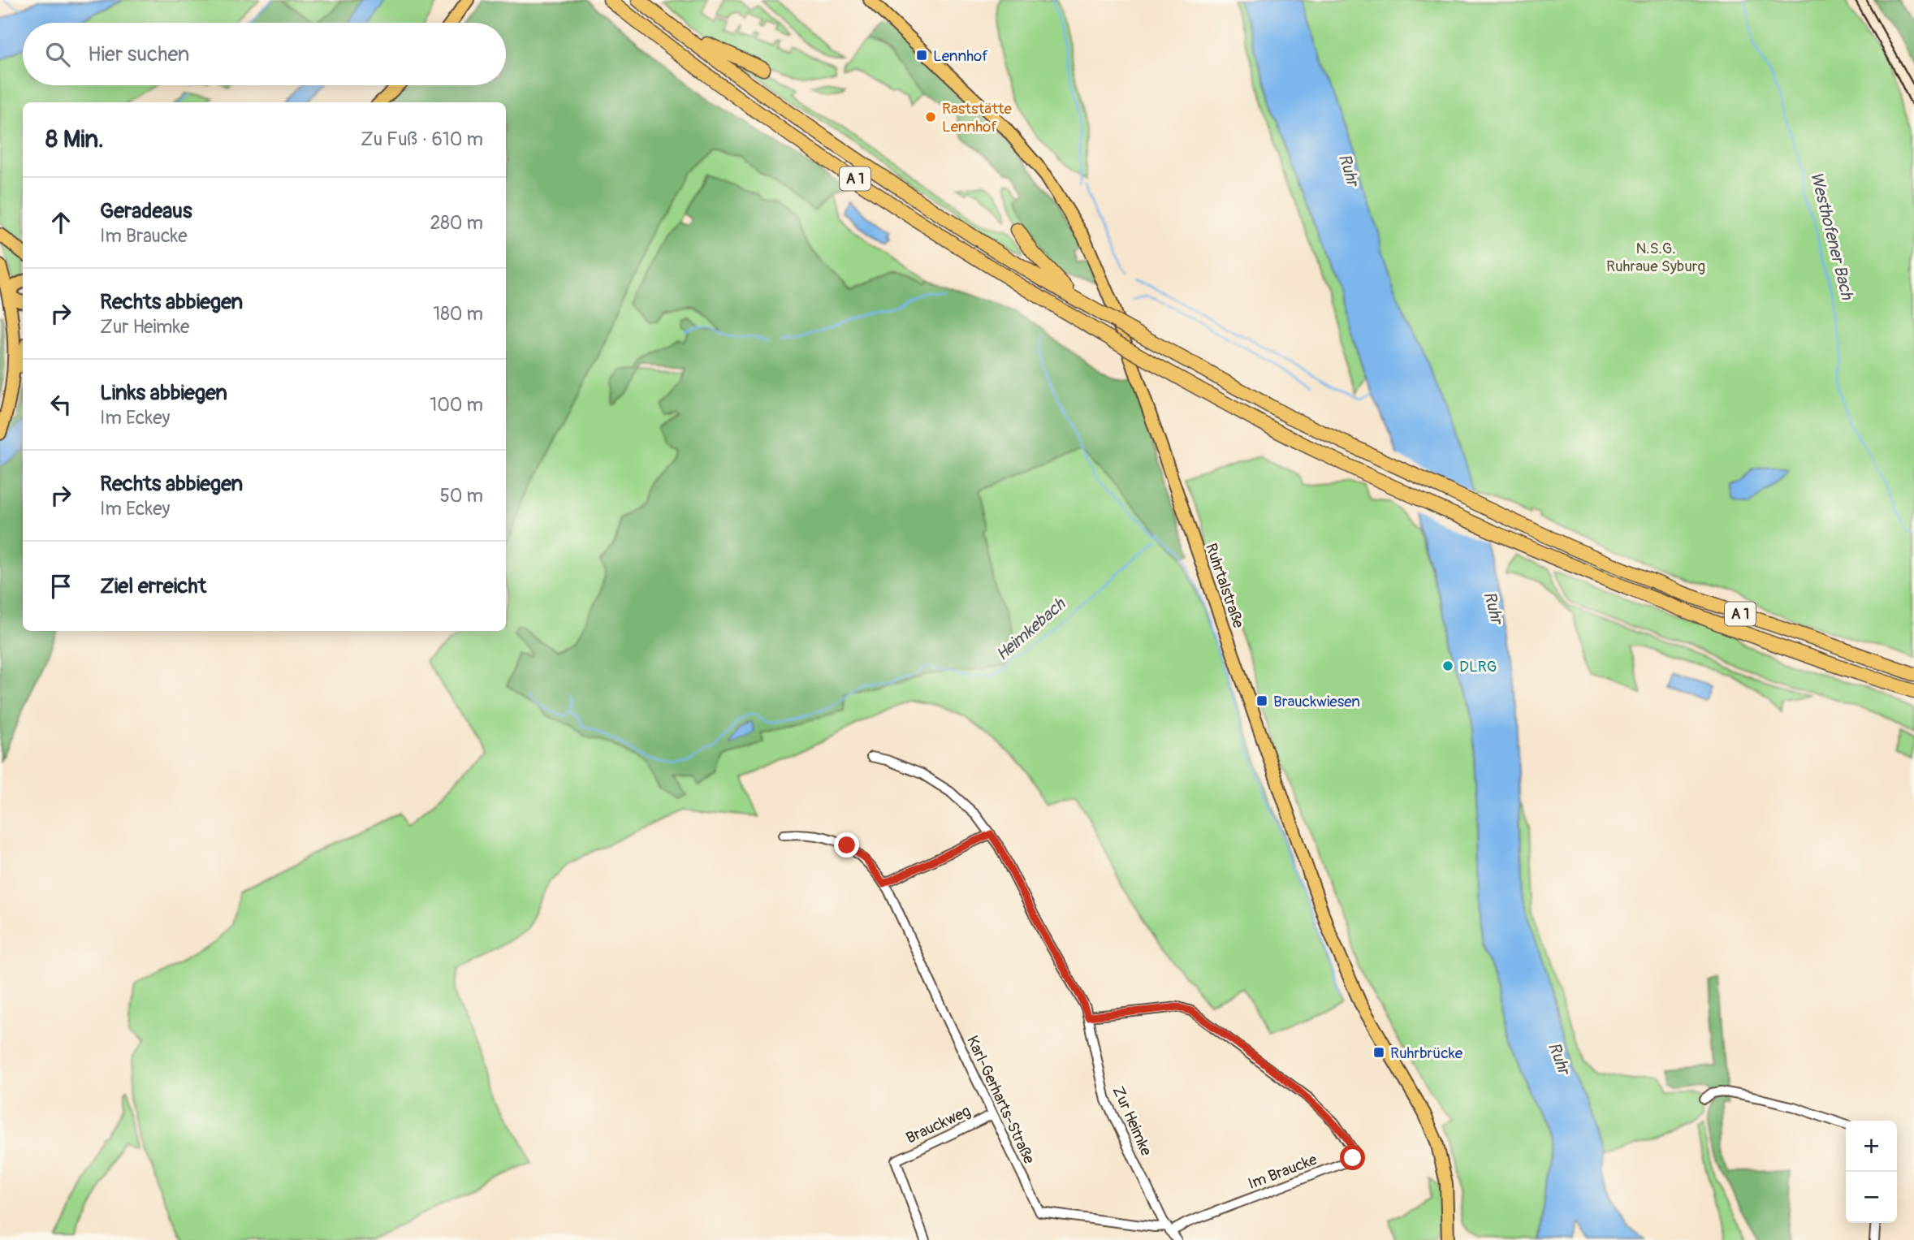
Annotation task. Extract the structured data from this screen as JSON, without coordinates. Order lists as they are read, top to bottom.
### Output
{
  "streets": {
    "highway": ["A 1"],
    "main road": ["Ruhrtalstraße"],
    "street": [
      "Karl-Gerharts-Straße",
      "Zur Heimke",
      "Brauckweg",
      "Im Braucke"
    ]
  },
  "crossings": [
    ["Karl-Gerharts-Straße", "Zur Heimke"],
    ["Karl-Gerharts-Straße", "Brauckweg"],
    ["Karl-Gerharts-Straße", "Im Braucke"],
    ["Zur Heimke", "Im Braucke"]
  ],
  "water": ["Ruhr", "Westhofener Bach", "Heimkebach"],
  "parks": ["N.S.G. Ruhraue Syburg"],
  "places": {
    "transit": ["Lennhof", "Brauckwiesen", "Ruhrbrücke"],
    "other": ["Raststätte Lennhof", "DLRG"]
  },
  "page": {
    "search": "Hier suchen",
    "heading": ["8 Min.", "Zu Fuß · 610 m"],
    "list": [
      ["Geradeaus", "Im Braucke", "280 m"],
      ["Rechts abbiegen", "Zur Heimke", "180 m"],
      ["Links abbiegen", "Im Eckey", "100 m"],
      ["Rechts abbiegen", "Im Eckey", "50 m"],
      "Ziel erreicht"
    ],
    "map_buttons": ["+", "−"]
  }
}
